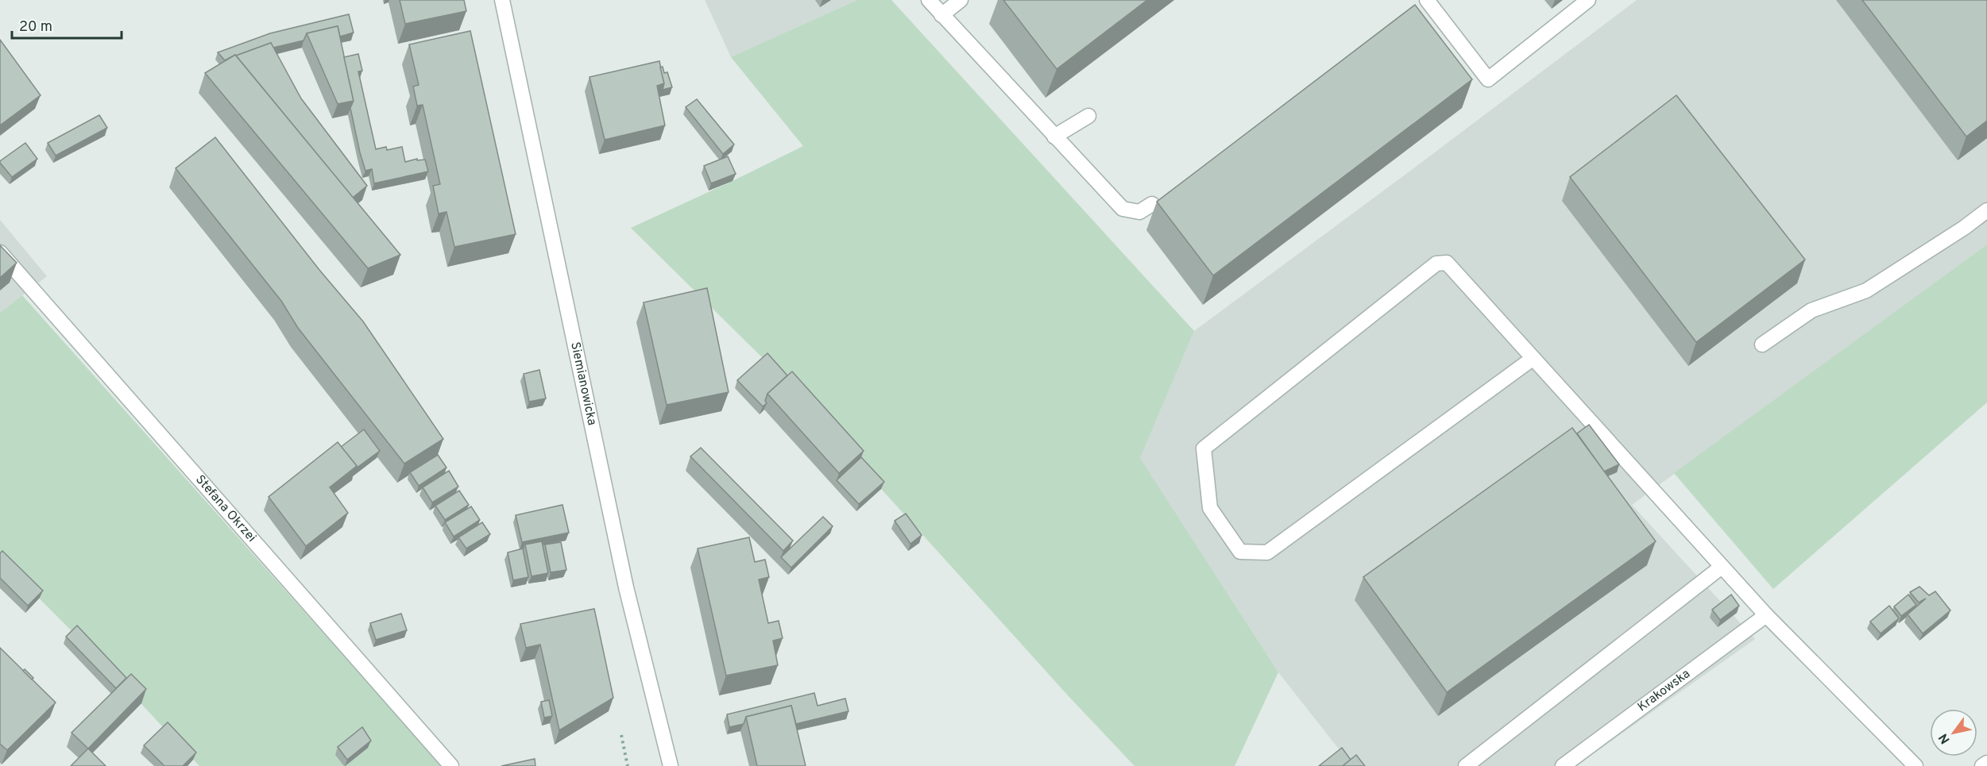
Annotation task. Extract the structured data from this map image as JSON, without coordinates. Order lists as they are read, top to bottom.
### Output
{
  "streets": {
    "street": ["Siemianowicka", "Stefana Okrzei", "Krakowska"]
  },
  "scale_bar": "20 m",
  "north": "bottom left"
}
